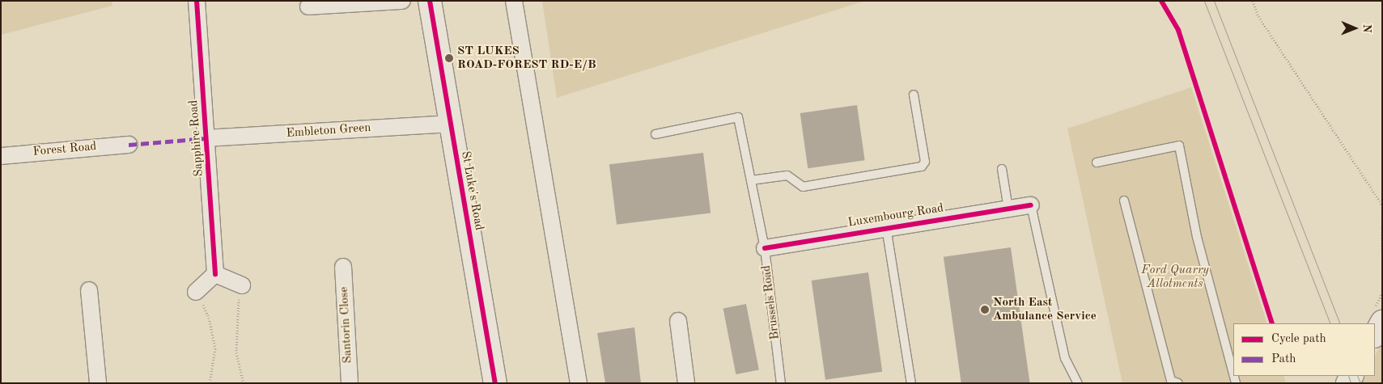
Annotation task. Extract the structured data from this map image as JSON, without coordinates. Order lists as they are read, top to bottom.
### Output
{
  "streets": {
    "street": [
      "Embleton Green",
      "Sapphire Road",
      "Forest Road",
      "St Luke's Road",
      "Luxembourg Road",
      "Santorin Close"
    ],
    "lane": ["Brussels Road"]
  },
  "crossings": [
    ["Embleton Green", "Sapphire Road"],
    ["Embleton Green", "St Luke's Road"],
    ["Luxembourg Road", "Brussels Road"]
  ],
  "parks": ["Ford Quarry Allotments"],
  "places": ["ST LUKES ROAD-FOREST RD-E/B", "North East Ambulance Service"],
  "legend": ["Cycle path", "Path"],
  "north": "right"
}
